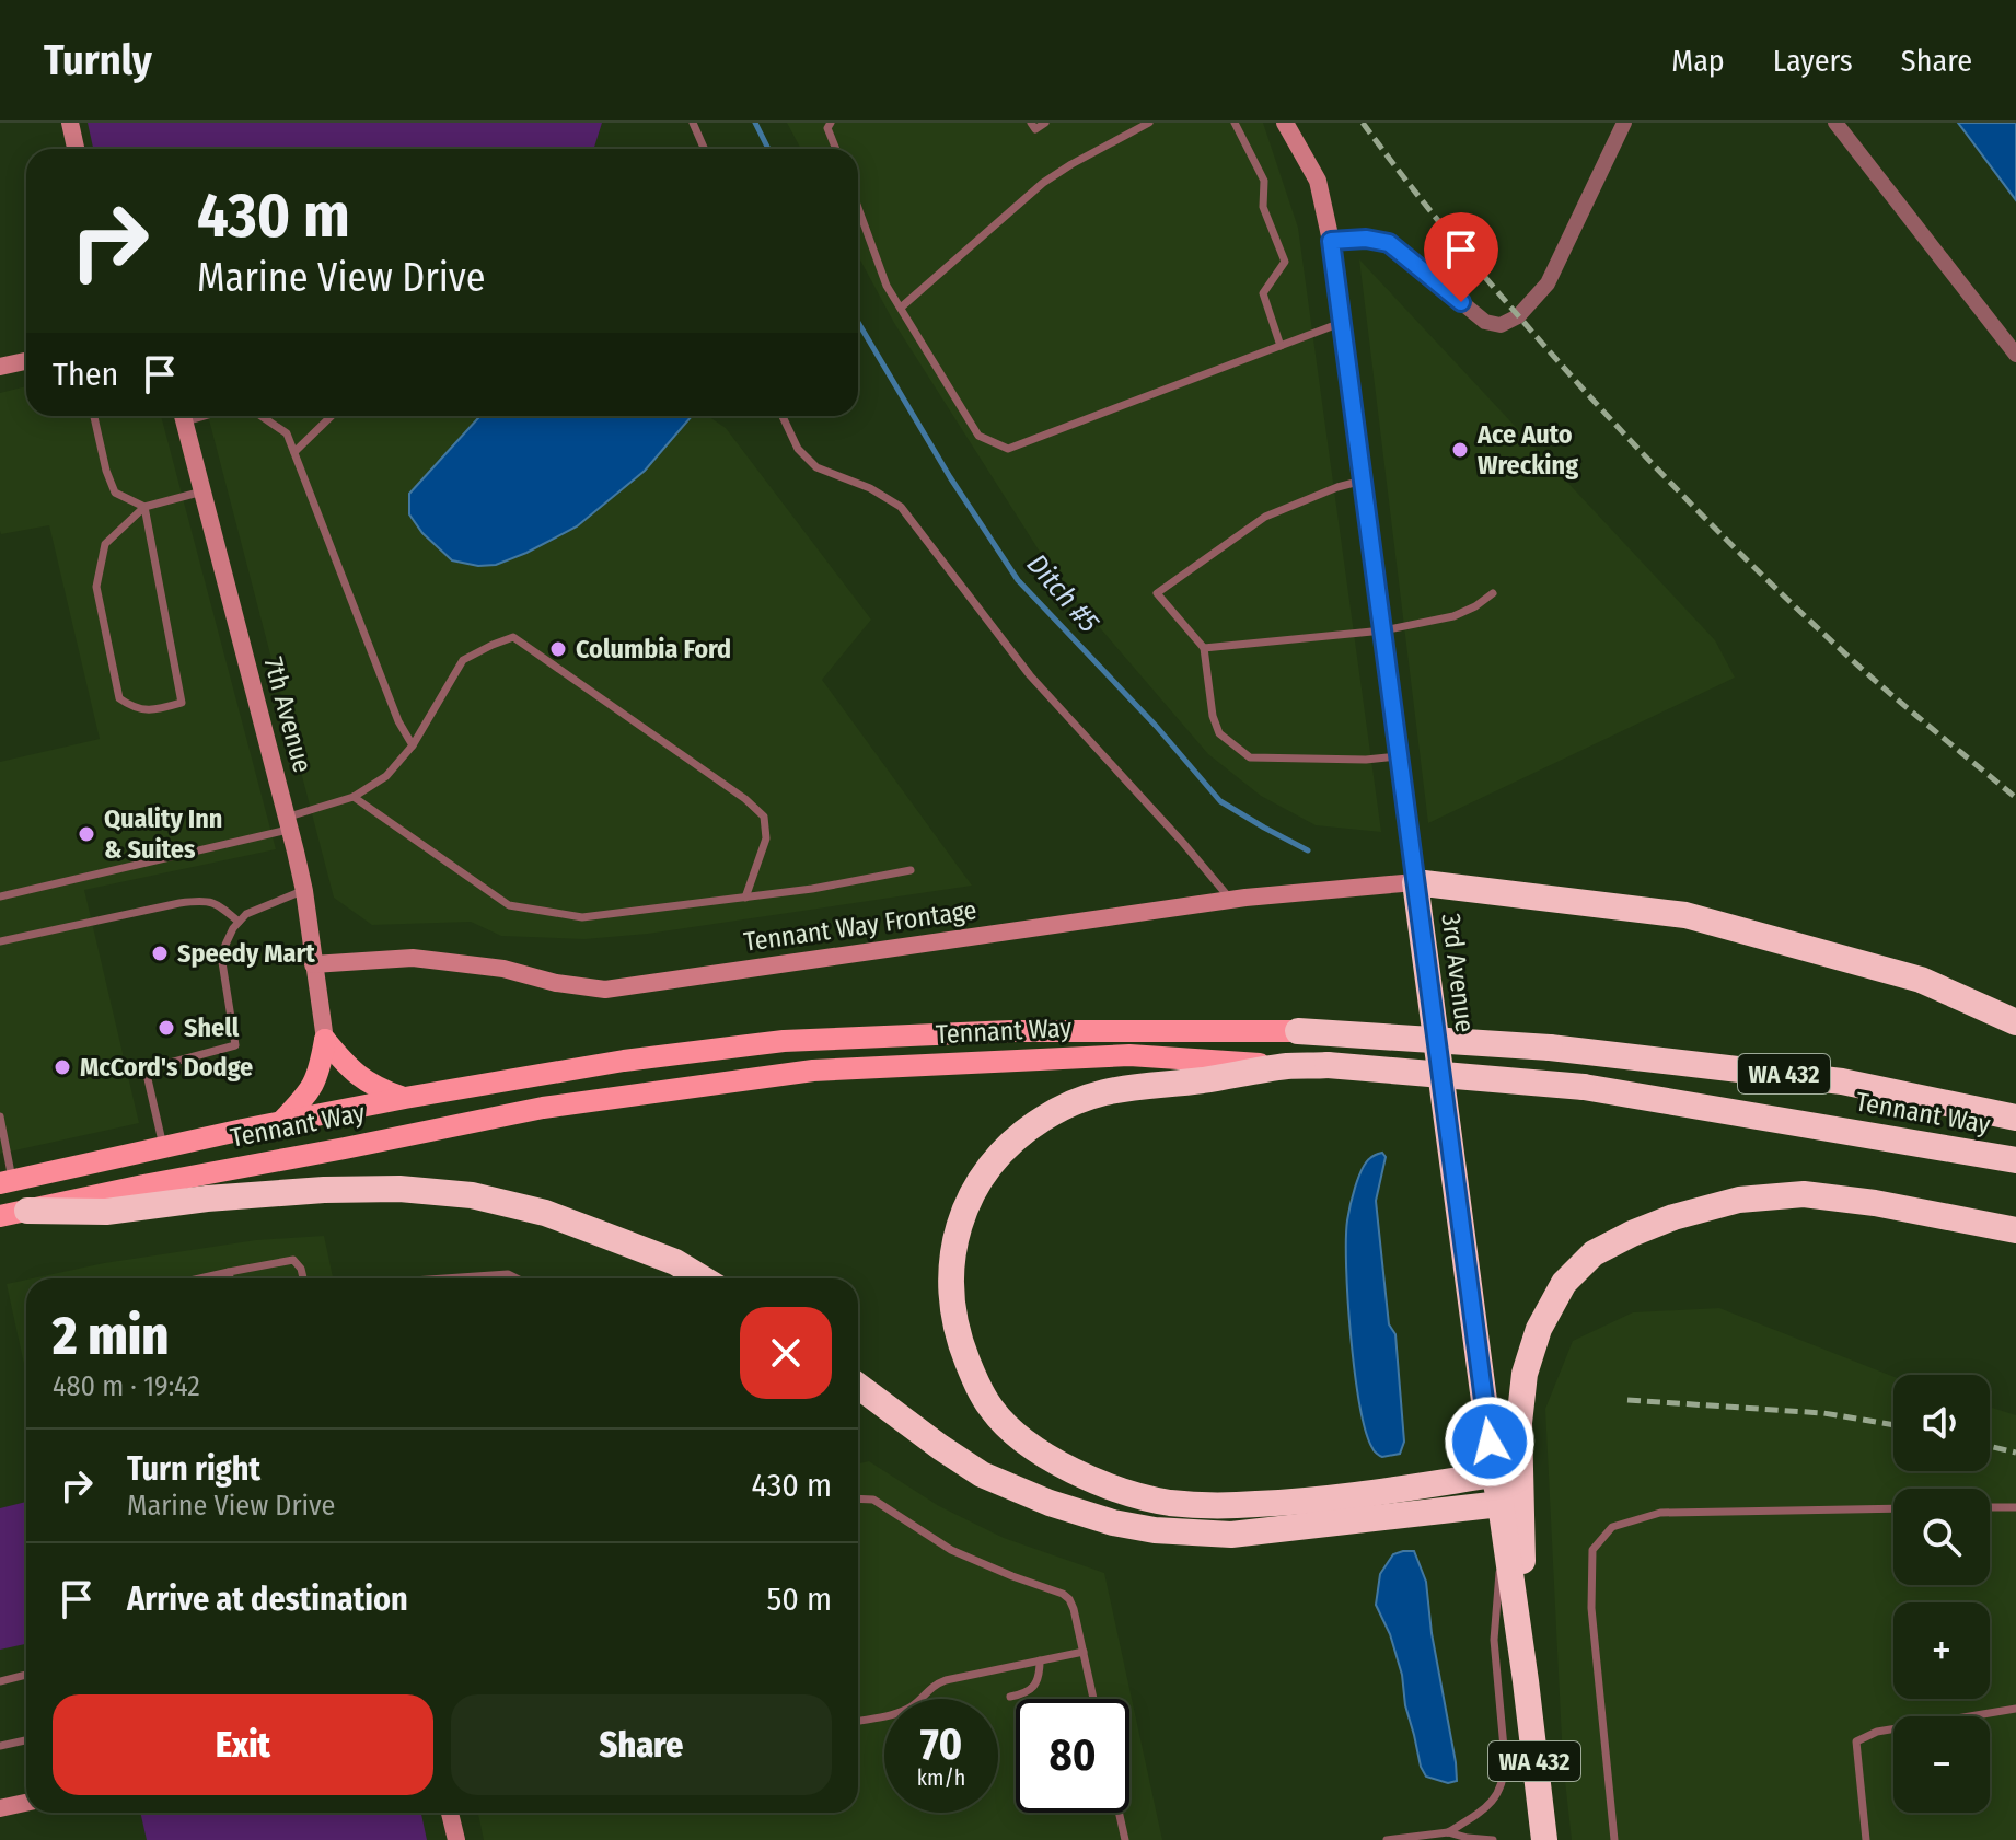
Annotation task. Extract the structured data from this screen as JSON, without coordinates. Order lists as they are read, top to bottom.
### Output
{
  "streets": {
    "highway": ["3rd Avenue", "Tennant Way", "WA 432"],
    "main road": ["7th Avenue", "Tennant Way Frontage"]
  },
  "crossings": [
    ["7th Avenue", "Tennant Way Frontage"],
    ["Tennant Way Frontage", "3rd Avenue"]
  ],
  "water": ["Ditch #5"],
  "places": [
    "Ace Auto Wrecking",
    "Columbia Ford",
    "Quality Inn & Suites",
    "Speedy Mart",
    "Shell",
    "McCord's Dodge"
  ],
  "page": {
    "header": "Turnly",
    "nav": ["Map", "Layers", "Share"],
    "turn": ["430 m", "Marine View Drive"],
    "then": "Then",
    "heading": ["2 min", "480 m · 19:42"],
    "map_buttons": ["+", "−"],
    "list": [
      {
        "name": "Turn right",
        "note": "Marine View Drive",
        "value": "430 m"
      },
      {
        "name": "Arrive at destination",
        "value": "50 m"
      }
    ],
    "buttons": ["Exit", "Share"],
    "speed": "70 km/h",
    "limit": "80"
  }
}
